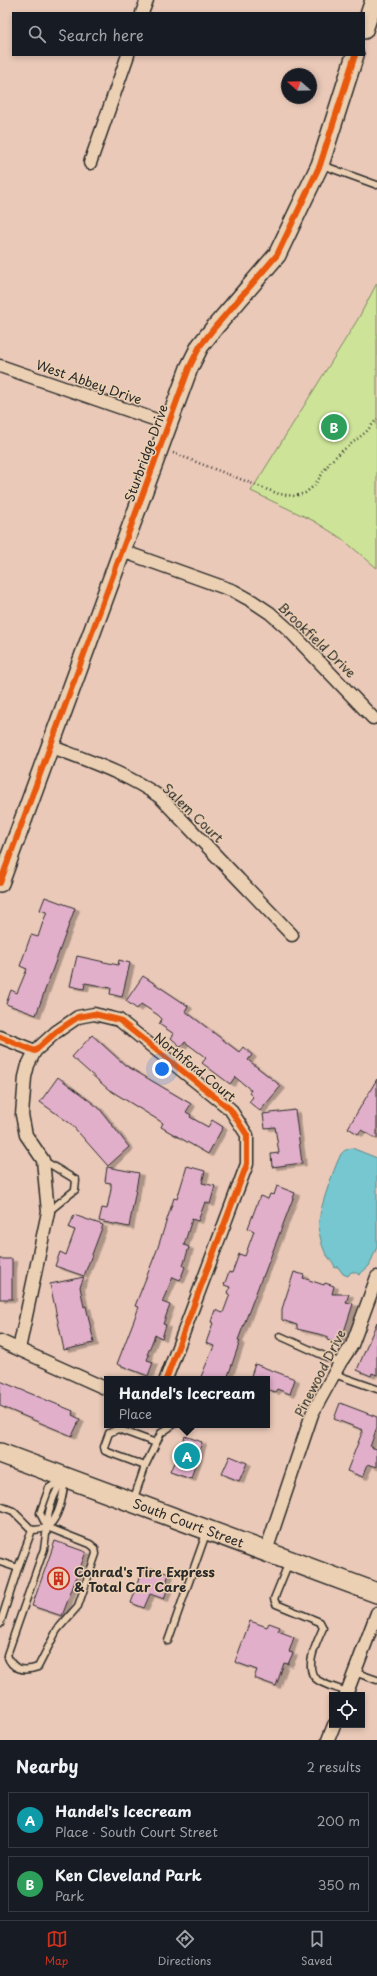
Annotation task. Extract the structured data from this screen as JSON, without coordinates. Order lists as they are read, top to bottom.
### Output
{
  "streets": {
    "main road": ["South Court Street"],
    "street": [
      "West Abbey Drive",
      "Sturbridge Drive",
      "Brookfield Drive",
      "Salem Court",
      "Northford Court",
      "Pinewood Drive"
    ]
  },
  "crossings": [
    ["West Abbey Drive", "Sturbridge Drive"],
    ["Sturbridge Drive", "Brookfield Drive"],
    ["Sturbridge Drive", "Salem Court"],
    ["Pinewood Drive", "South Court Street"]
  ],
  "places": {
    "building": ["Conrad's Tire Express & Total Car Care"]
  },
  "north": "left",
  "page": {
    "search": "Search here",
    "pins": ["B", "A"],
    "popup": ["Handel's Icecream", "Place"],
    "heading": ["Nearby", "2 results"],
    "list": [
      {
        "mark": "A",
        "name": "Handel's Icecream",
        "note": "Place · South Court Street",
        "value": "200 m"
      },
      {
        "mark": "B",
        "name": "Ken Cleveland Park",
        "note": "Park",
        "value": "350 m"
      }
    ],
    "nav": ["Map", "Directions", "Saved"]
  }
}
